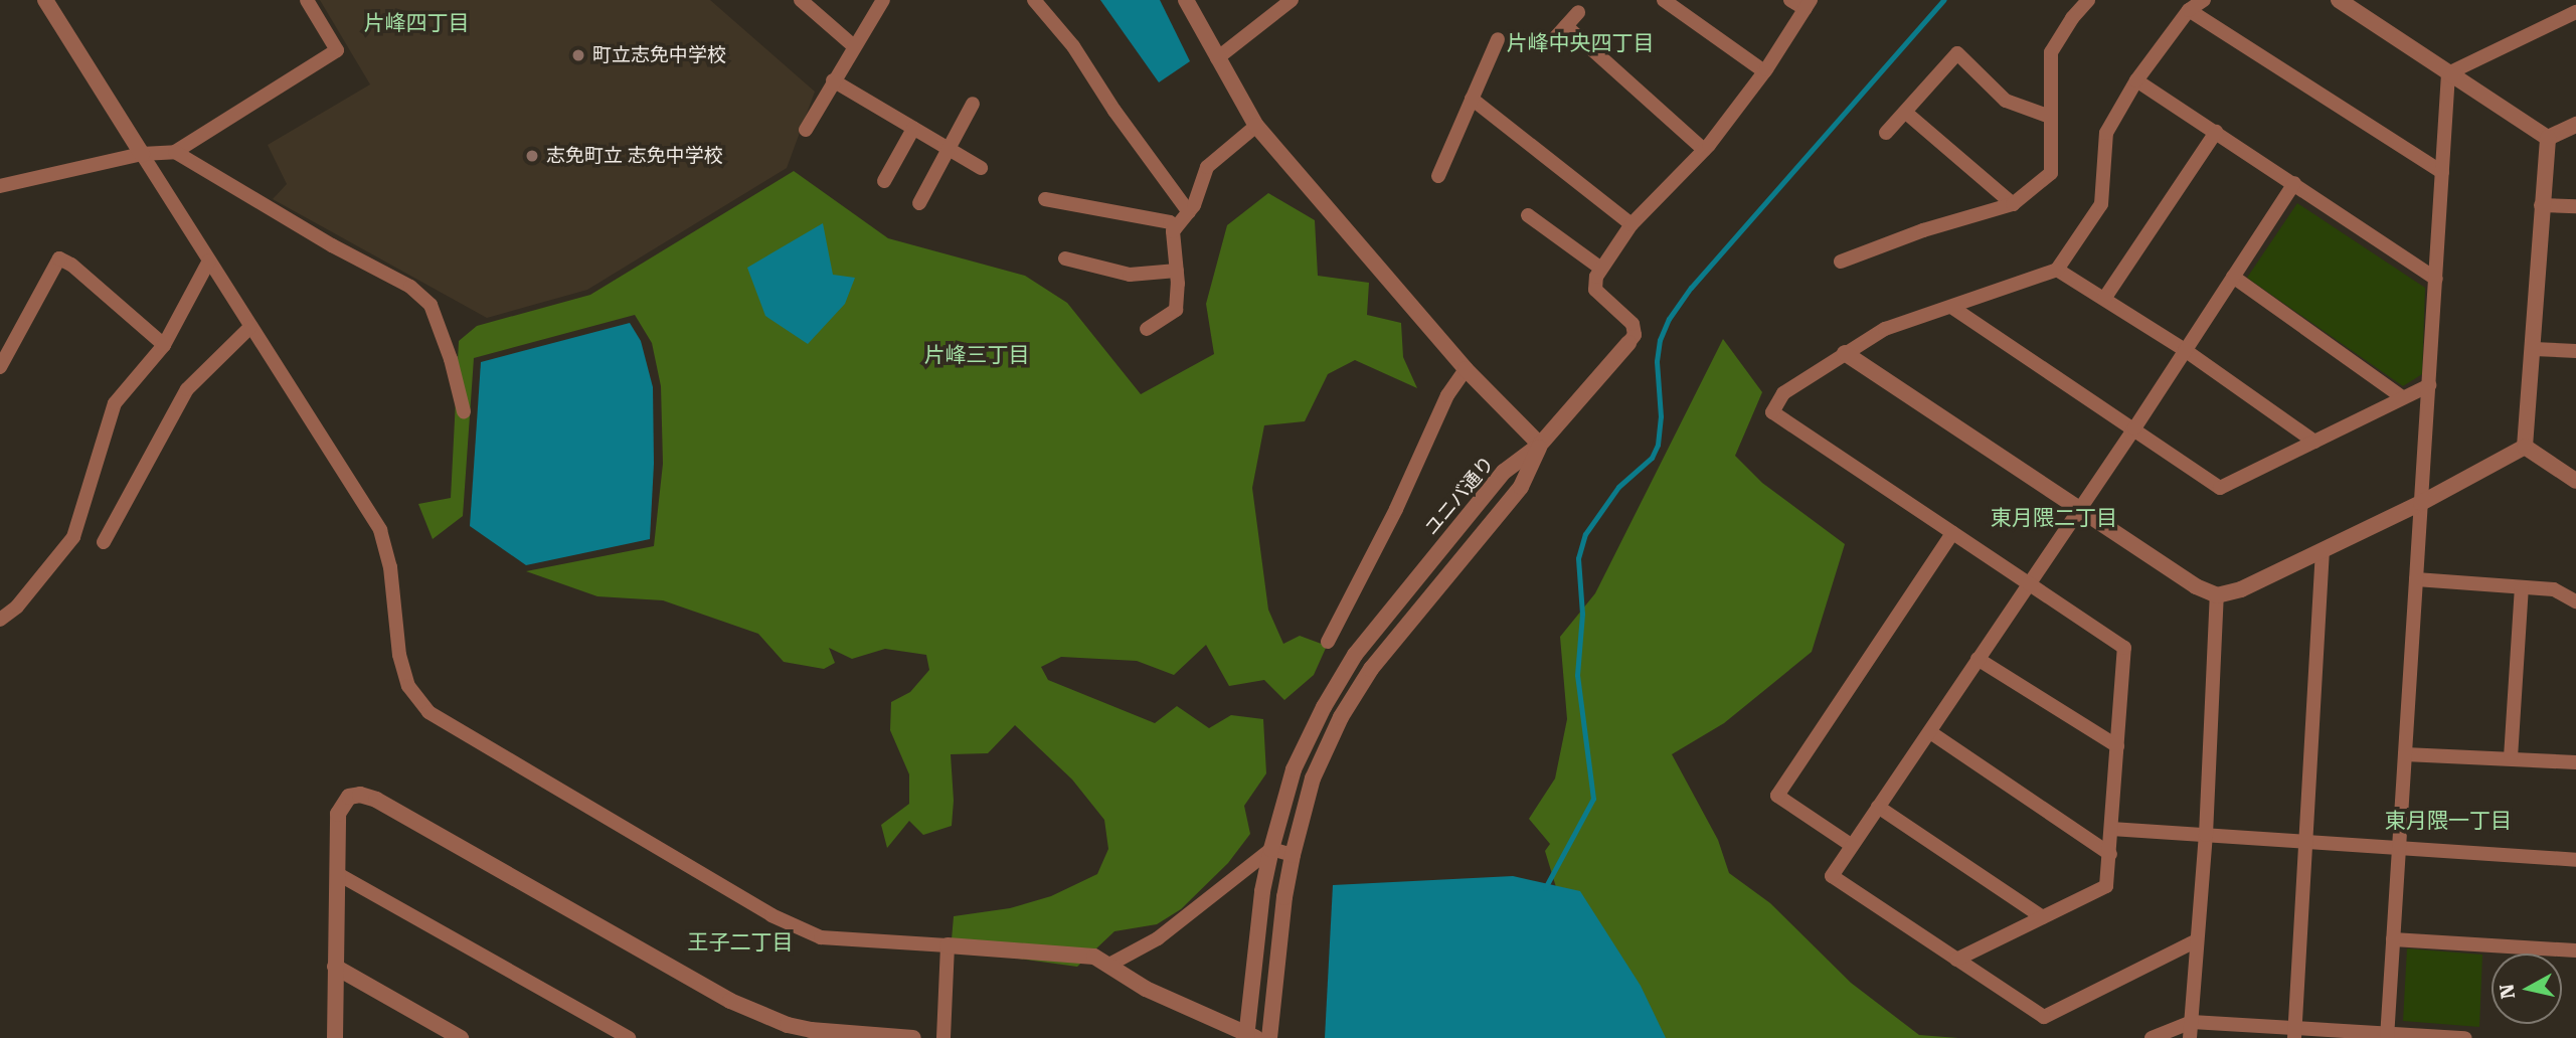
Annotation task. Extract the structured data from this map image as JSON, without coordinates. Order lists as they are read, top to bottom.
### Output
{
  "streets": {
    "street": ["ユニバ通り"]
  },
  "districts": [
    "片峰四丁目",
    "片峰中央四丁目",
    "片峰三丁目",
    "東月隈二丁目",
    "東月隈一丁目",
    "王子二丁目"
  ],
  "places": ["町立志免中学校", "志免町立 志免中学校"],
  "north": "left"
}
